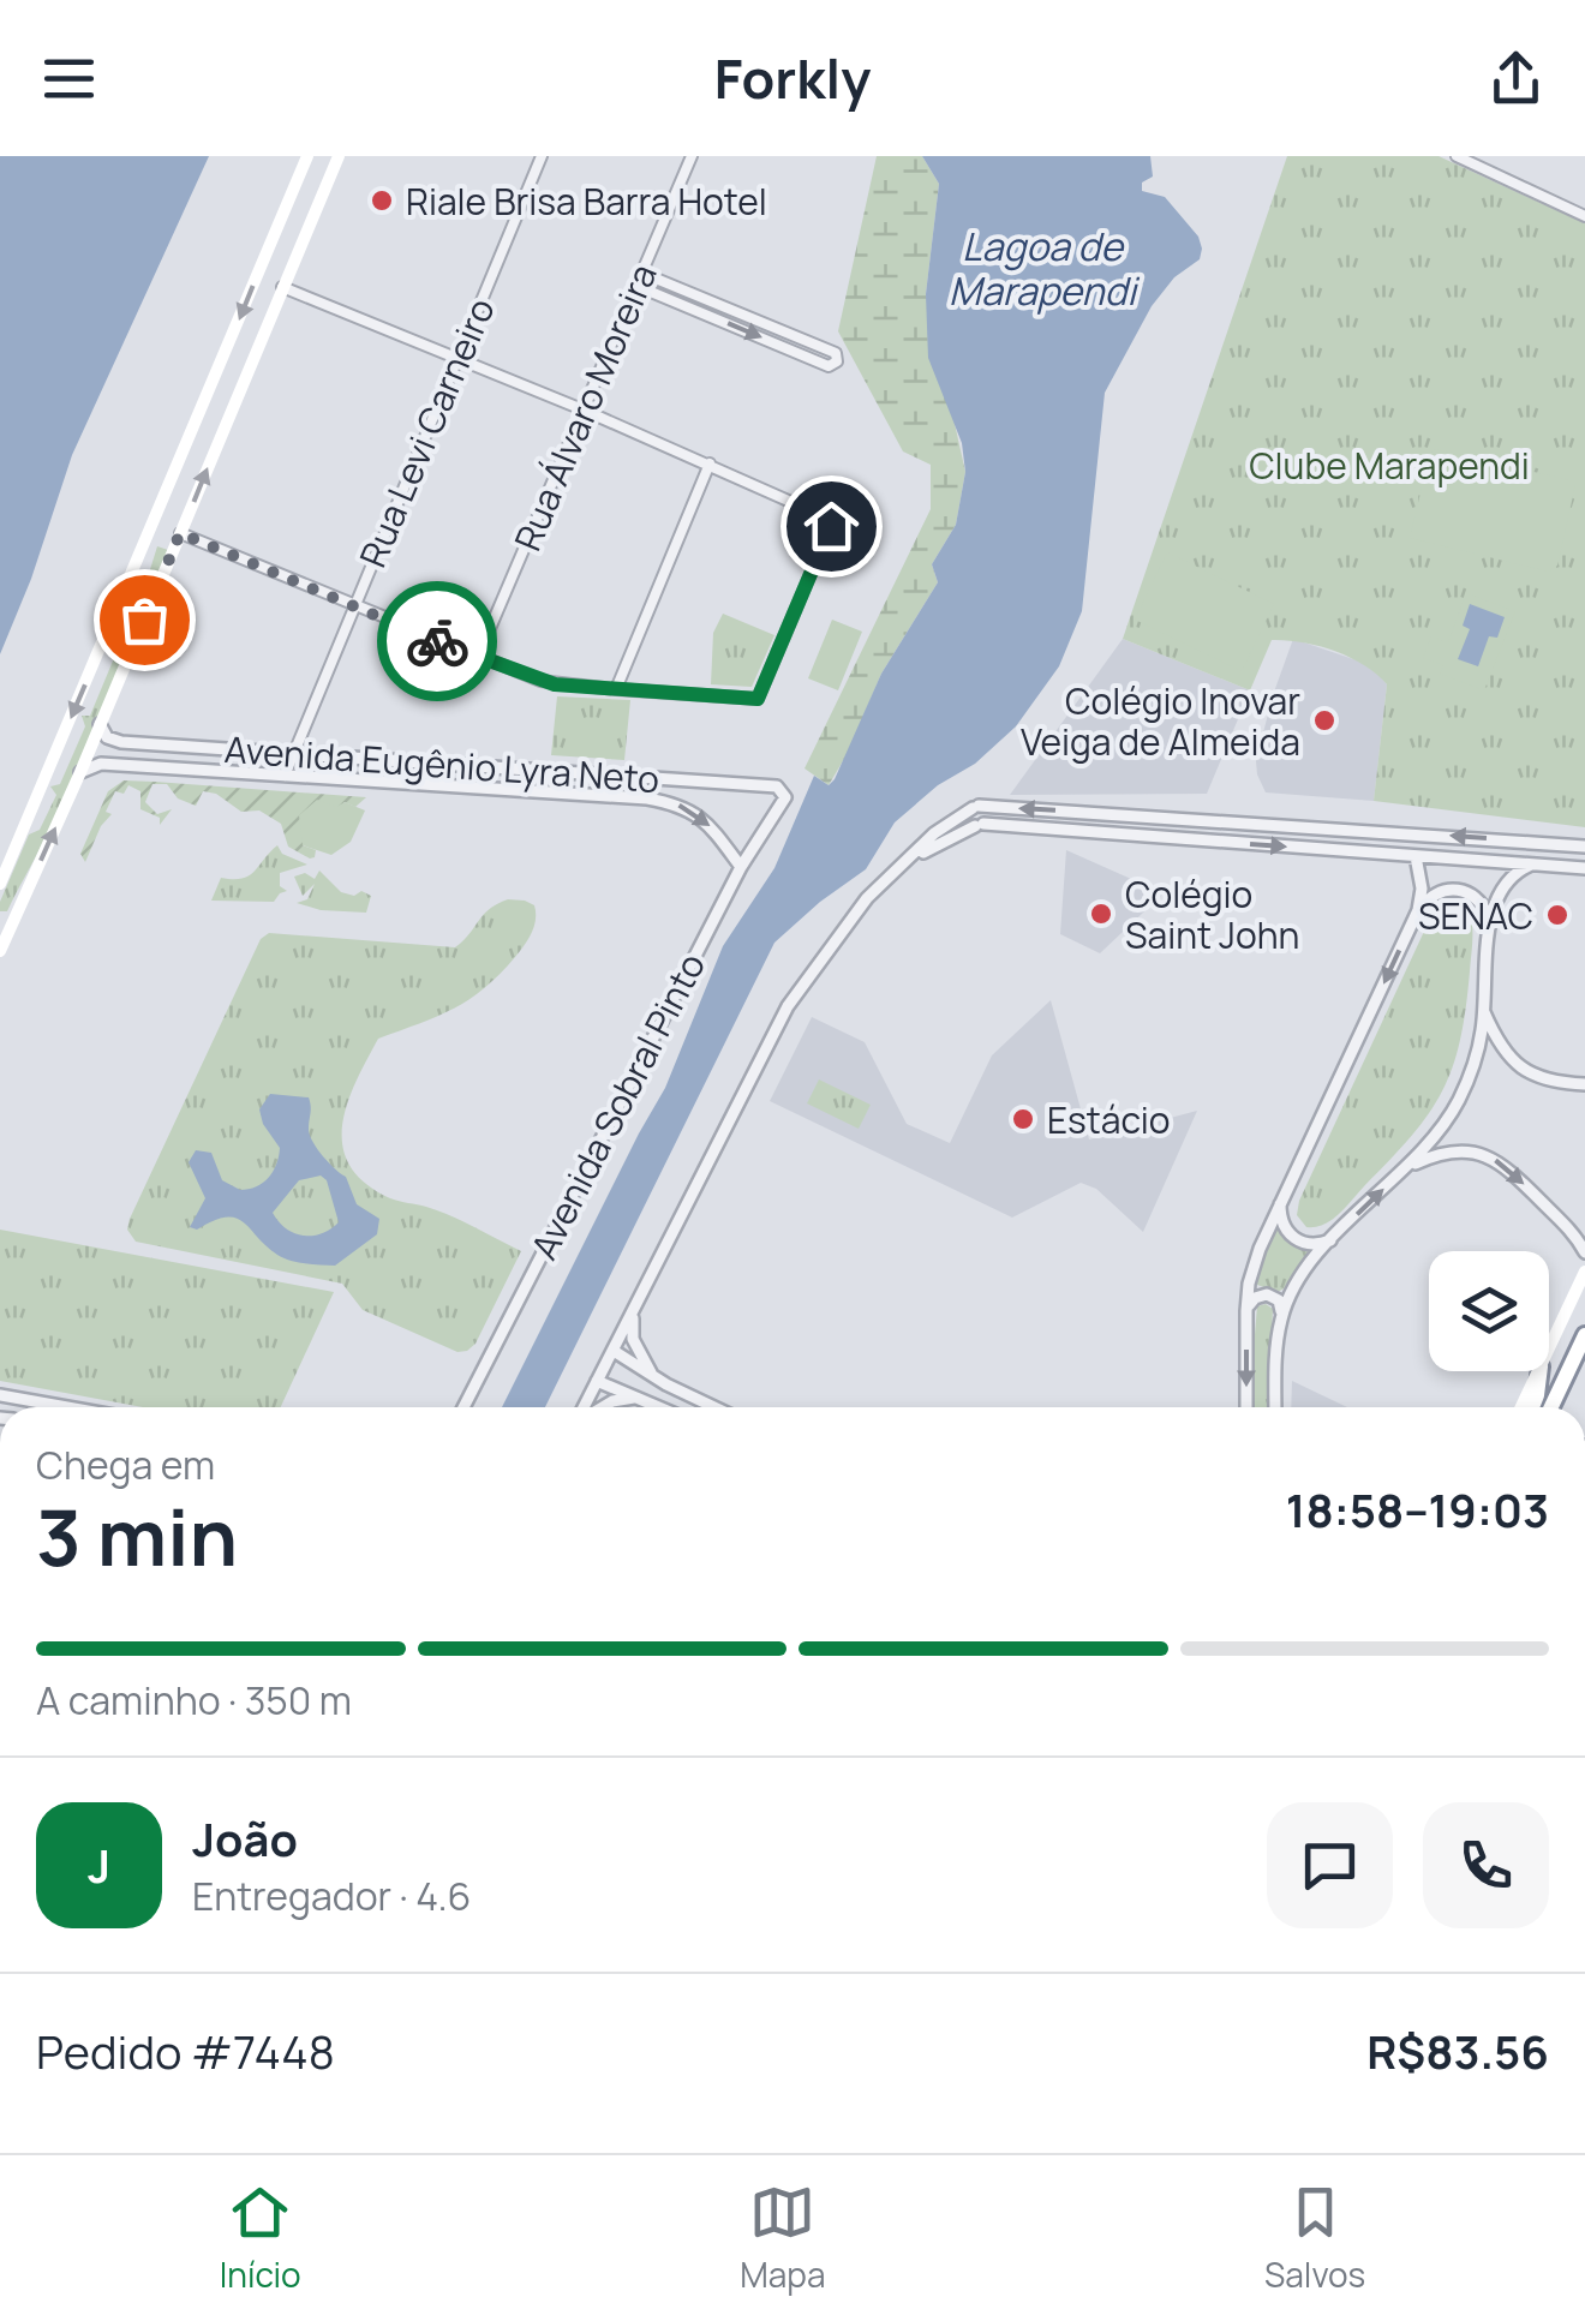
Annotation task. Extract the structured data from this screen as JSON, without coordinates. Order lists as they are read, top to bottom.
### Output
{
  "streets": {
    "street": [
      "Rua Álvaro Moreira",
      "Rua Levi Carneiro",
      "Avenida Eugênio Lyra Neto",
      "Avenida Sobral Pinto"
    ]
  },
  "crossings": [
    ["Rua Levi Carneiro", "Avenida Eugênio Lyra Neto"],
    ["Avenida Eugênio Lyra Neto", "Avenida Sobral Pinto"]
  ],
  "water": ["Lagoa de Marapendi"],
  "parks": ["Clube Marapendi"],
  "places": [
    "Riale Brisa Barra Hotel",
    "Colégio Inovar Veiga de Almeida",
    "Colégio Saint John",
    "SENAC",
    "Estácio"
  ],
  "page": {
    "header": "Forkly",
    "heading": ["3 min", "Chega em", "18:58–19:03"],
    "panel": [
      "João",
      "Entregador · 4.6",
      "Pedido #7448",
      "R$83.56"
    ],
    "bar": "A caminho · 350 m",
    "round": "J",
    "tabs": ["Início", "Mapa", "Salvos"]
  }
}
